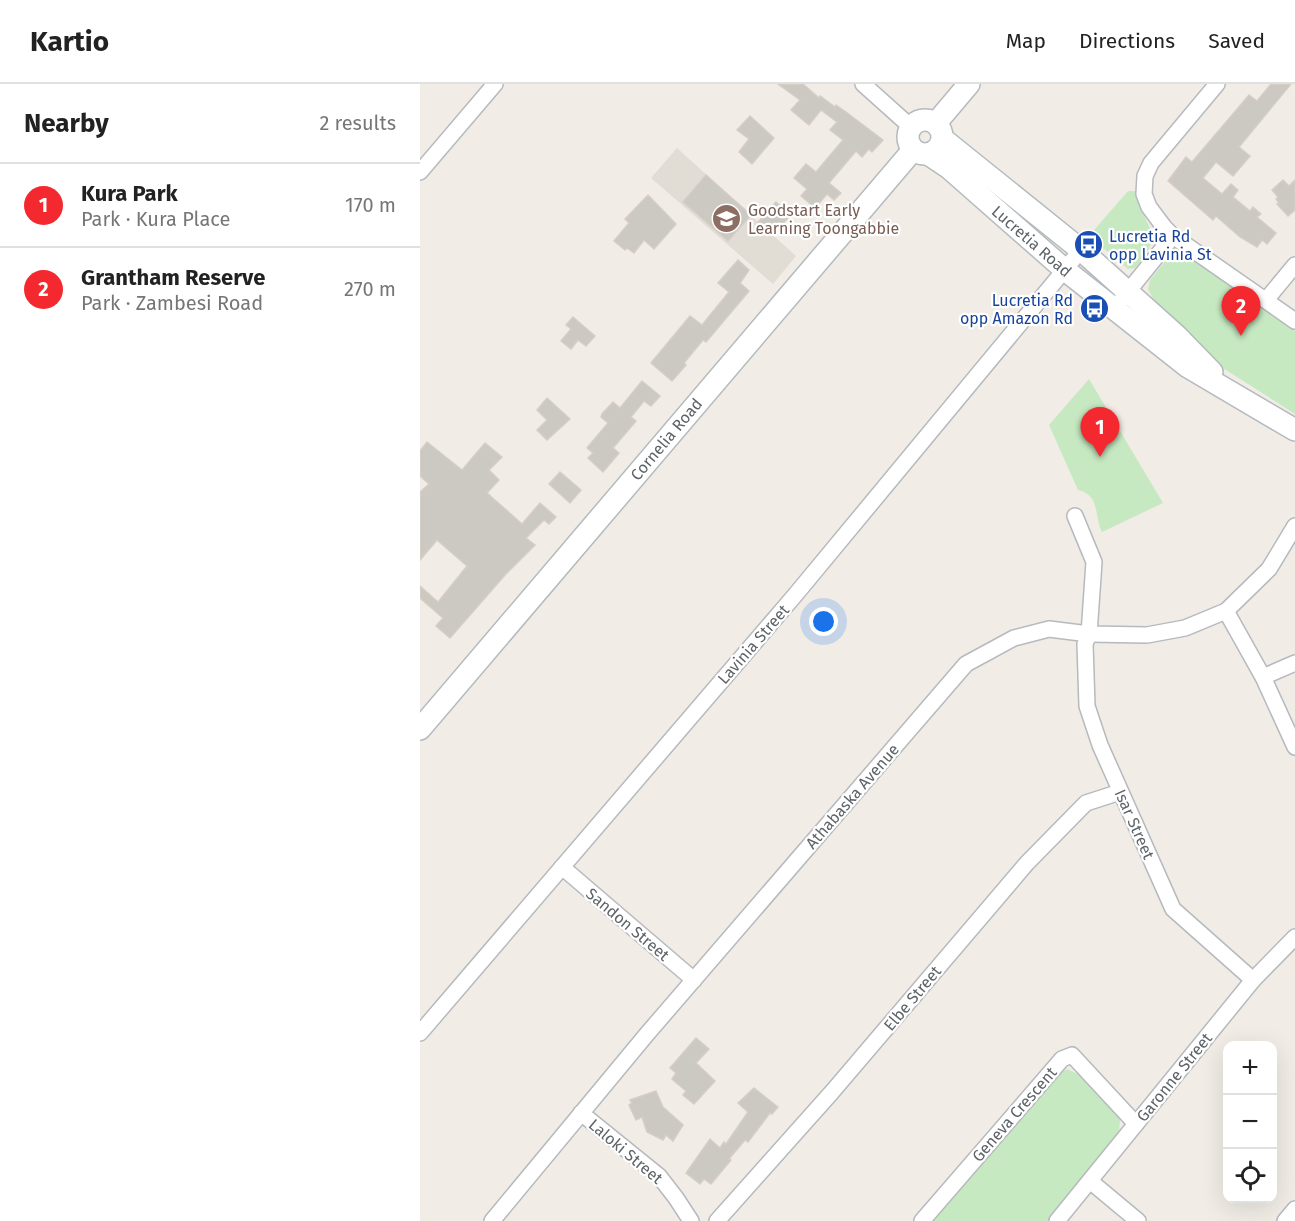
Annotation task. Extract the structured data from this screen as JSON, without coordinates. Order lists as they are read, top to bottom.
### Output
{
  "streets": {
    "street": [
      "Lucretia Road",
      "Cornelia Road",
      "Lavinia Street",
      "Athabaska Avenue",
      "Isar Street",
      "Sandon Street",
      "Elbe Street",
      "Garonne Street",
      "Geneva Crescent",
      "Laloki Street"
    ]
  },
  "crossings": [
    ["Lucretia Road", "Cornelia Road"],
    ["Lucretia Road", "Lavinia Street"],
    ["Lavinia Street", "Sandon Street"],
    ["Athabaska Avenue", "Isar Street"],
    ["Athabaska Avenue", "Sandon Street"],
    ["Athabaska Avenue", "Laloki Street"],
    ["Isar Street", "Elbe Street"],
    ["Isar Street", "Garonne Street"],
    ["Garonne Street", "Geneva Crescent"]
  ],
  "places": {
    "school or university": ["Goodstart Early Learning Toongabbie"],
    "bus stop": ["Lucretia Rd opp Lavinia St", "Lucretia Rd opp Amazon Rd"]
  },
  "page": {
    "header": "Kartio",
    "nav": ["Map", "Directions", "Saved"],
    "heading": ["Nearby", "2 results"],
    "list": [
      {
        "mark": "1",
        "name": "Kura Park",
        "note": "Park · Kura Place",
        "value": "170 m"
      },
      {
        "mark": "2",
        "name": "Grantham Reserve",
        "note": "Park · Zambesi Road",
        "value": "270 m"
      }
    ],
    "pins": ["2", "1"],
    "map_buttons": ["+", "−"]
  }
}
